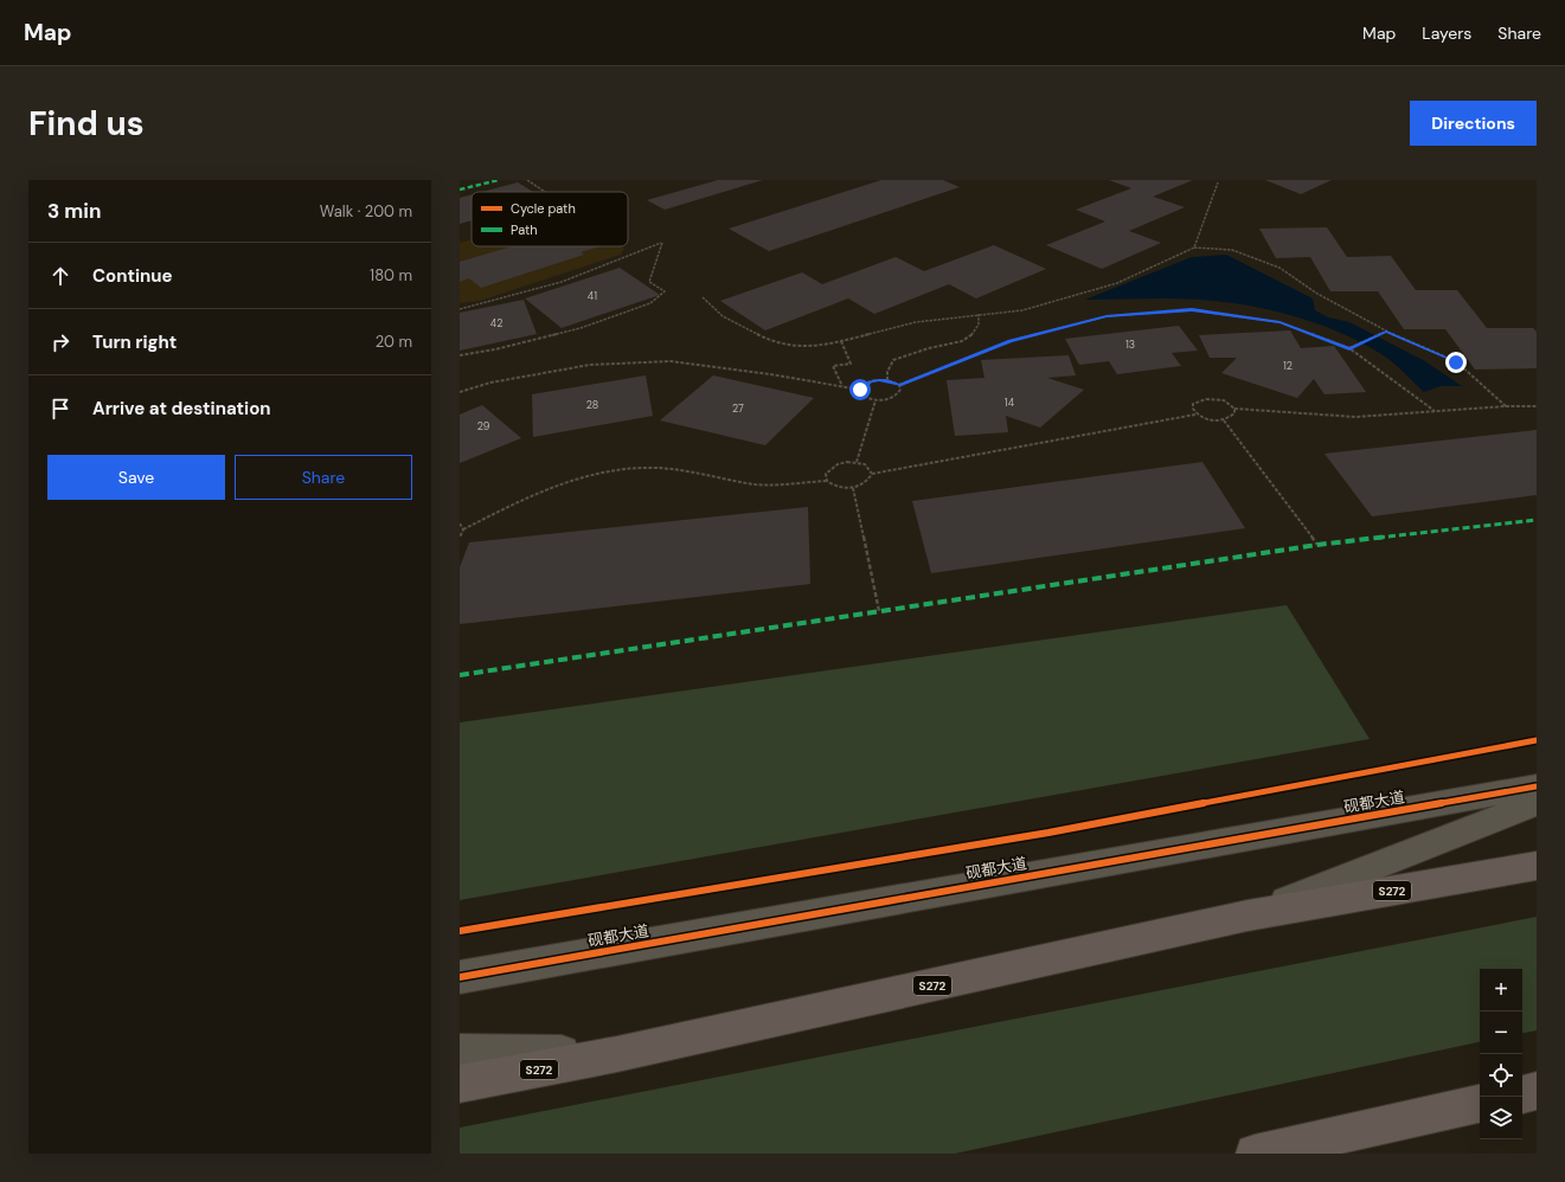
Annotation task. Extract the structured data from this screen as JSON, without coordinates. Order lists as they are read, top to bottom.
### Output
{
  "streets": {
    "main road": ["S272"],
    "street": ["砚都大道"]
  },
  "house_numbers": [
    "41",
    "42",
    "13",
    "12",
    "14",
    "28",
    "27",
    "29"
  ],
  "legend": ["Cycle path", "Path"],
  "page": {
    "header": "Map",
    "nav": ["Map", "Layers", "Share"],
    "buttons": [
      "Directions",
      ["Save", "Share"]
    ],
    "title": "Find us",
    "heading": ["3 min", "Walk · 200 m"],
    "list": [
      ["Continue", "180 m"],
      ["Turn right", "20 m"],
      "Arrive at destination"
    ],
    "map_buttons": ["+", "−"]
  }
}
